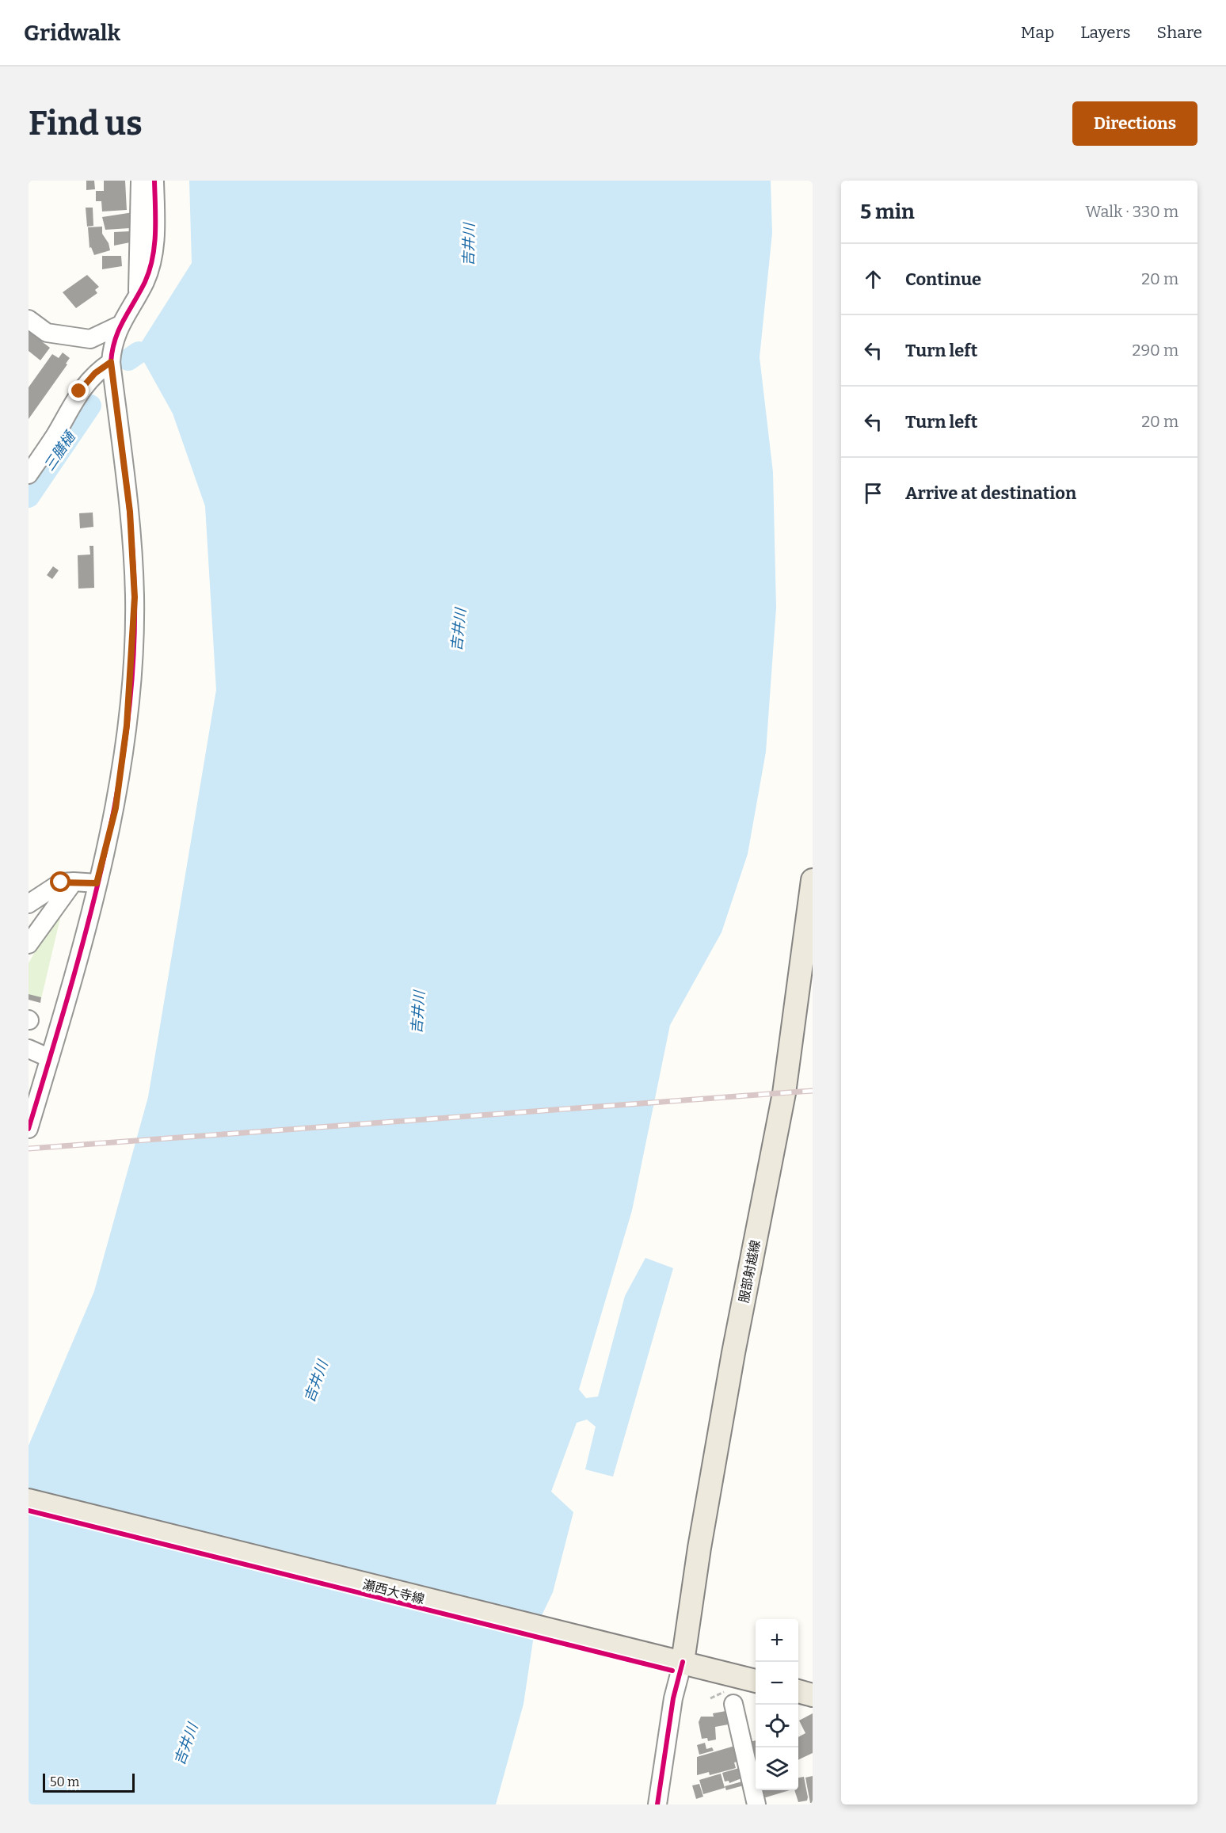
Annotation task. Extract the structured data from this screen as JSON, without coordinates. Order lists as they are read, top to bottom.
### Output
{
  "streets": {
    "main road": ["服部射越線", "瀬西大寺線"]
  },
  "crossings": [
    ["服部射越線", "瀬西大寺線"]
  ],
  "water": ["吉井川", "三膳樋"],
  "scale_bar": "50 m",
  "page": {
    "header": "Gridwalk",
    "nav": ["Map", "Layers", "Share"],
    "buttons": "Directions",
    "title": "Find us",
    "heading": ["5 min", "Walk · 330 m"],
    "list": [
      ["Continue", "20 m"],
      ["Turn left", "290 m"],
      ["Turn left", "20 m"],
      "Arrive at destination"
    ],
    "map_buttons": ["+", "−"],
    "scale": "50 m"
  }
}
